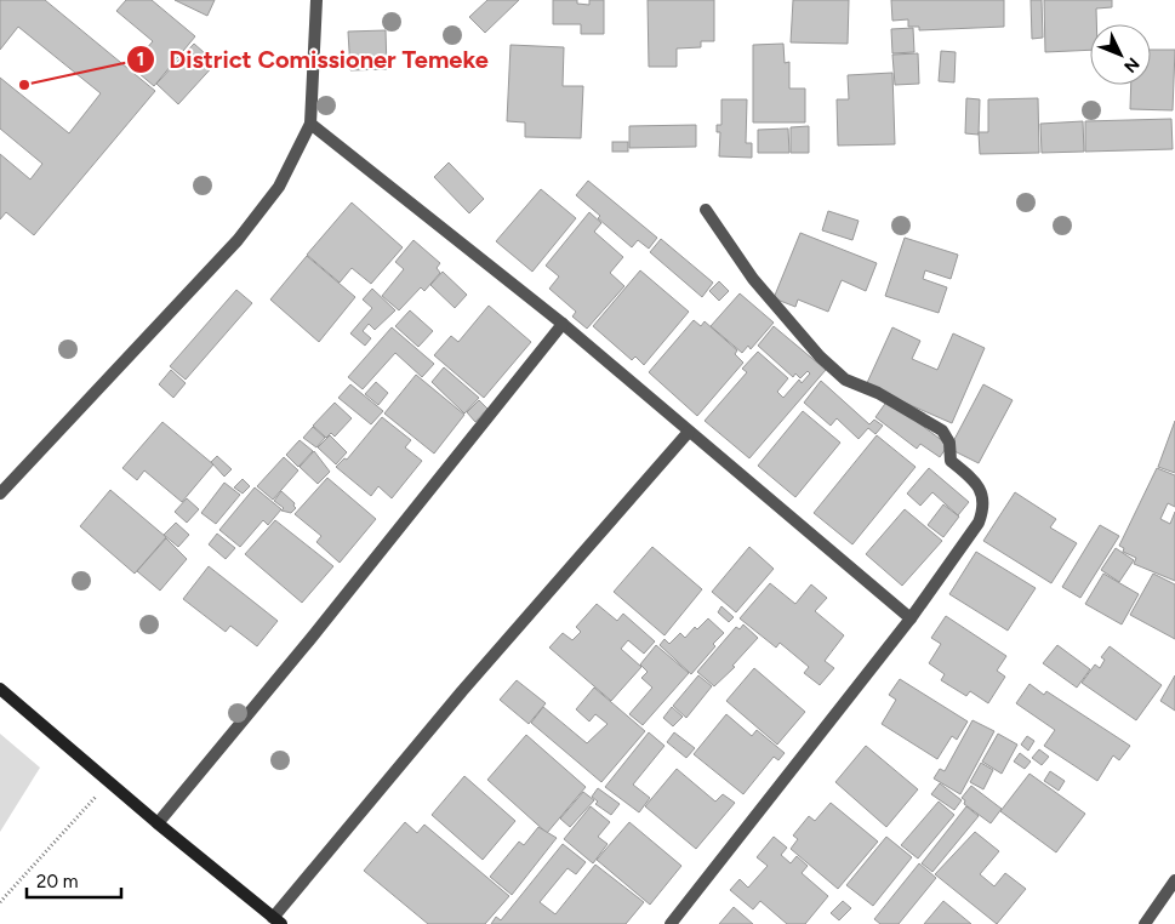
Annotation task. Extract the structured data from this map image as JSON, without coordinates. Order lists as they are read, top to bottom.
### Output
{
  "places": ["District Comissioner Temeke"],
  "scale_bar": "20 m",
  "north": "bottom right"
}
